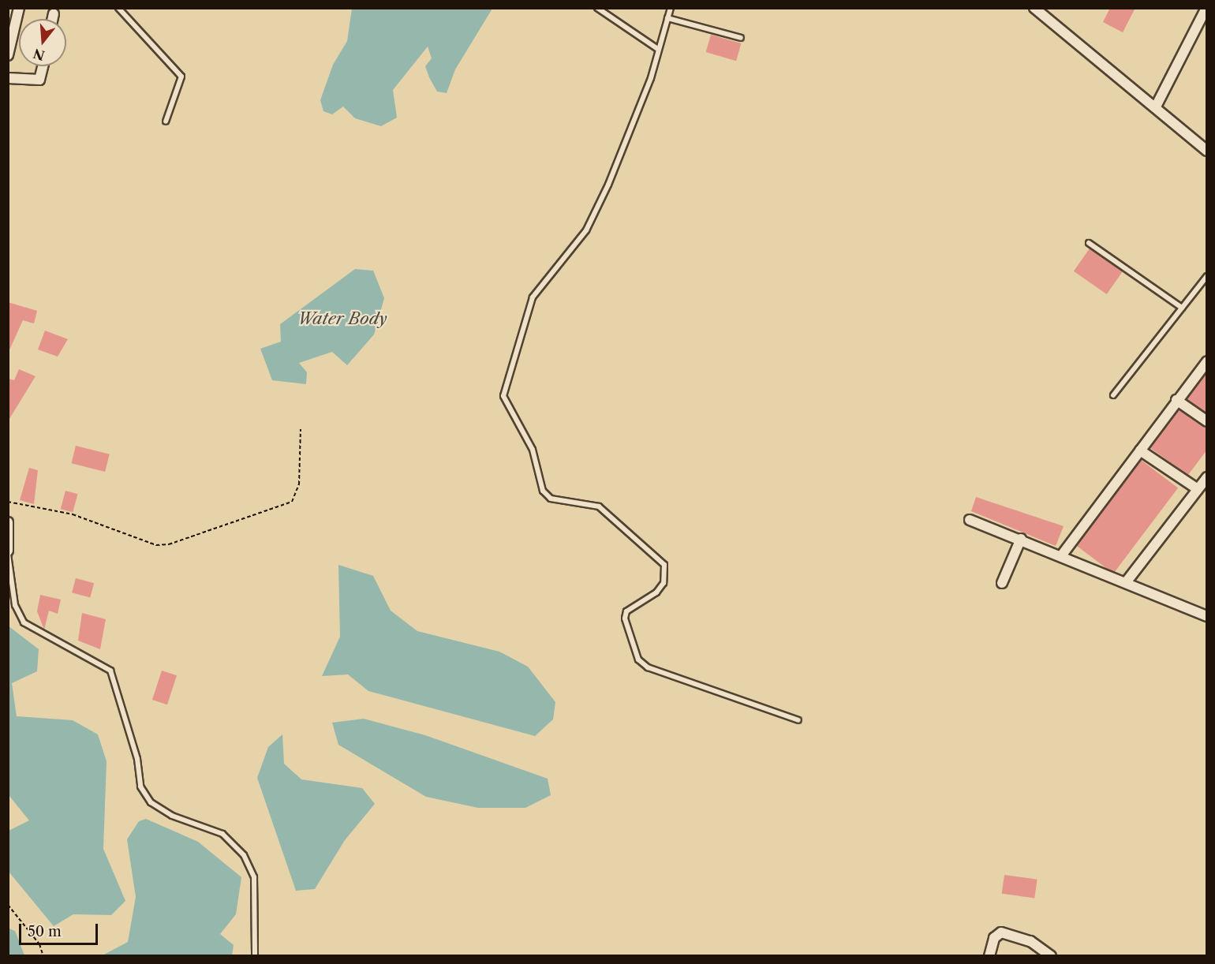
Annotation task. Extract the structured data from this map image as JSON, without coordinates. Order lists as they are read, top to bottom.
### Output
{
  "water": ["Water Body"],
  "scale_bar": "50 m",
  "north": "bottom"
}
